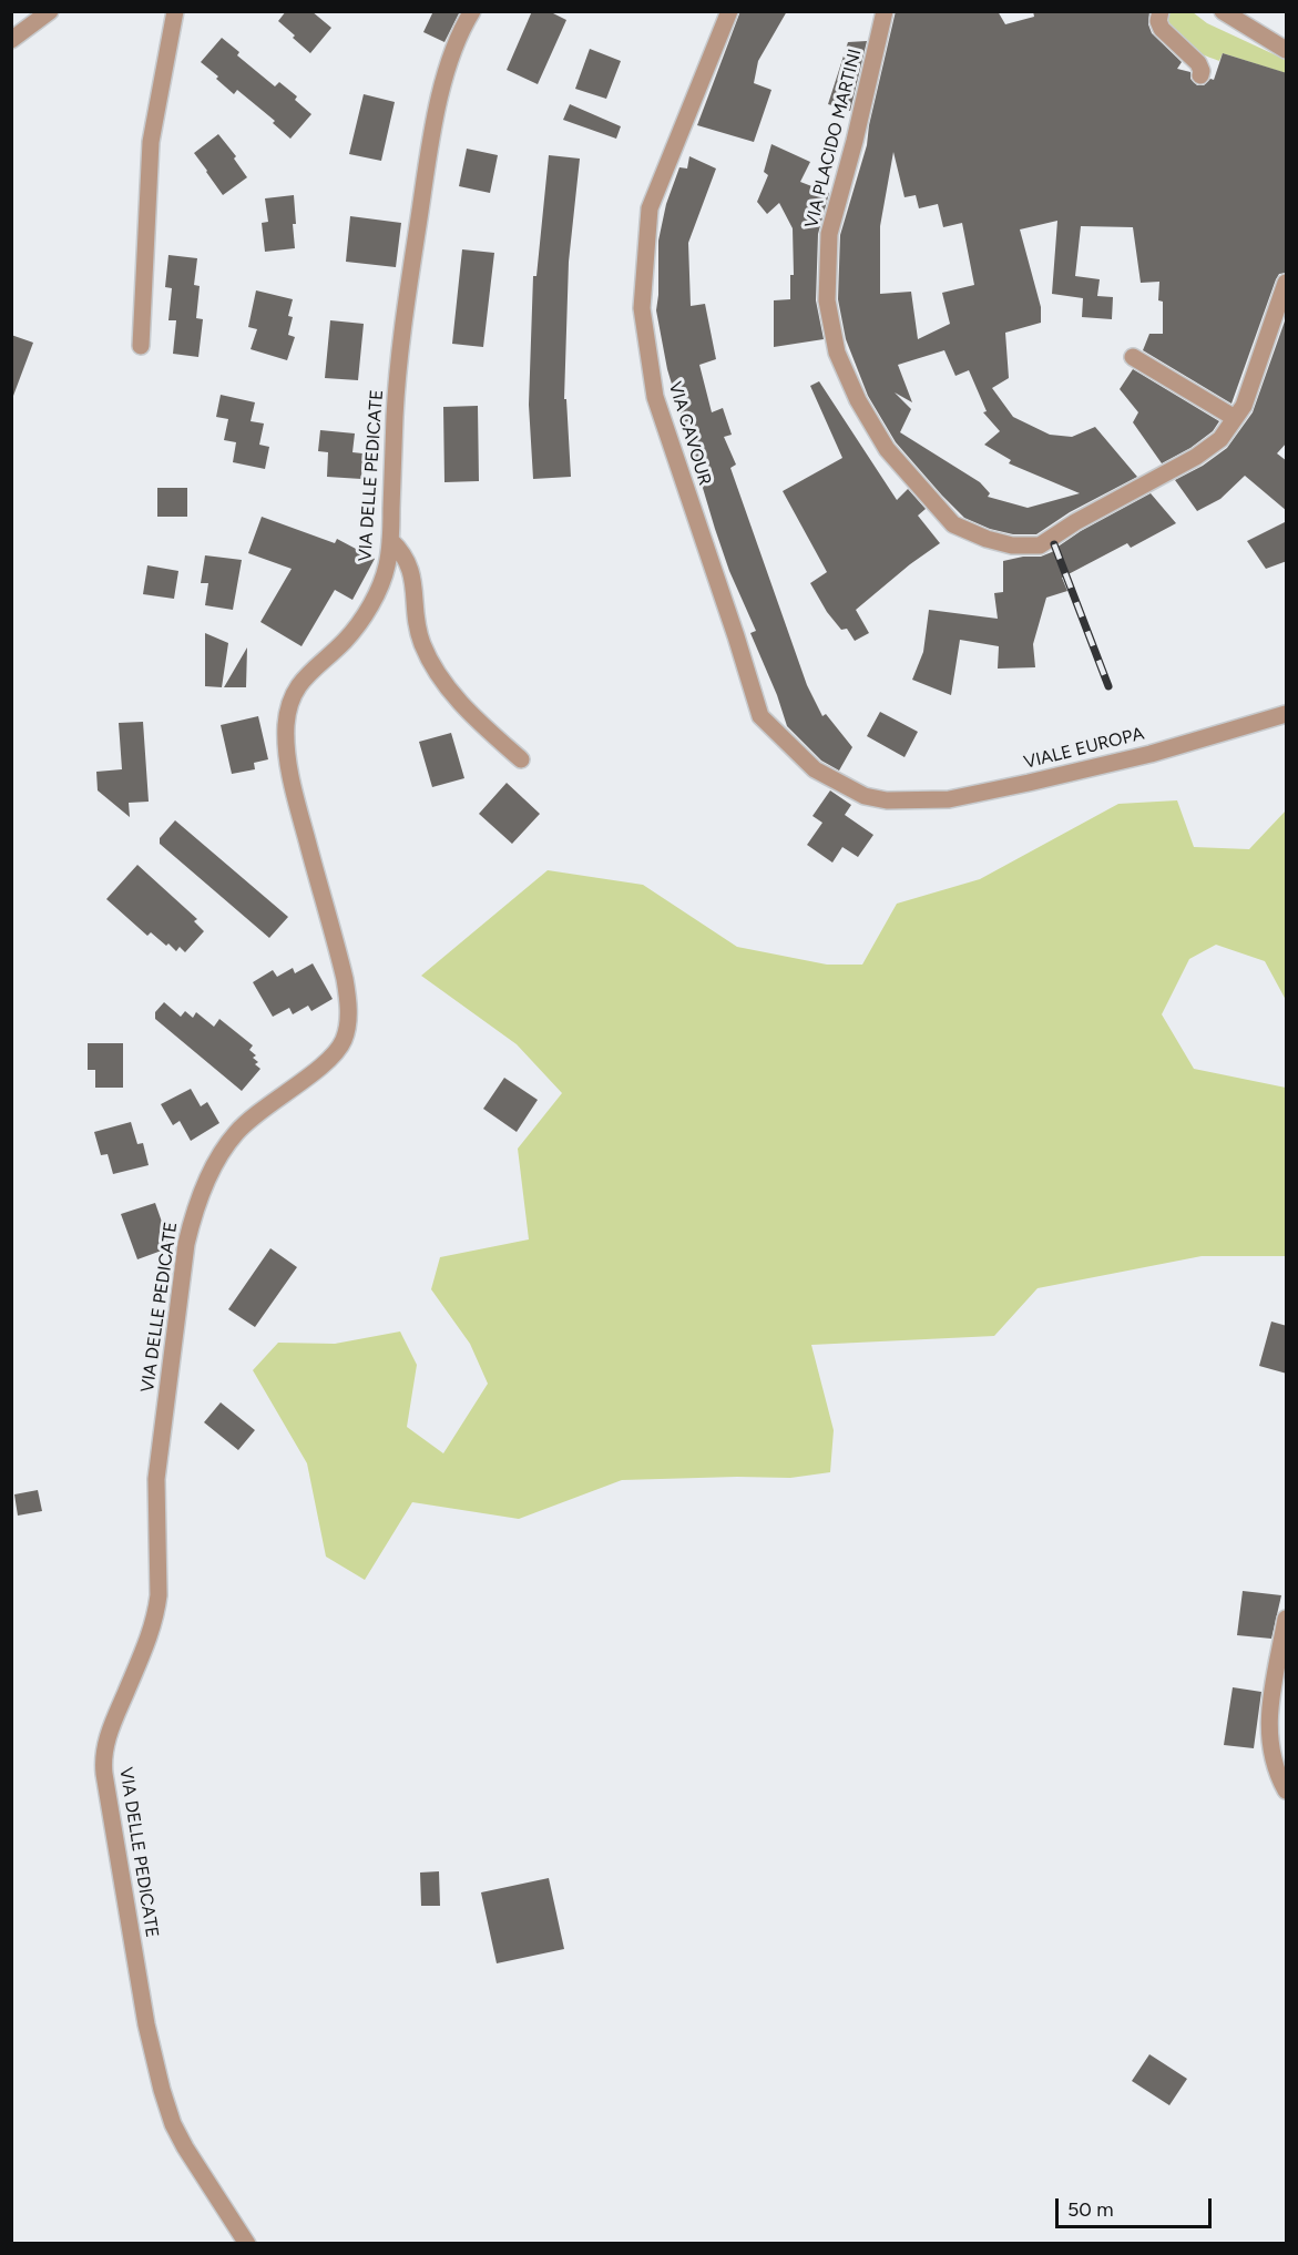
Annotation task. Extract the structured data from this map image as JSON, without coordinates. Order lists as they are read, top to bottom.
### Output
{
  "streets": {
    "street": [
      "VIA PLACIDO MARTINI",
      "VIA CAVOUR",
      "VIA DELLE PEDICATE",
      "VIALE EUROPA"
    ]
  },
  "crossings": [
    ["VIA CAVOUR", "VIALE EUROPA"]
  ],
  "scale_bar": "50 m"
}
